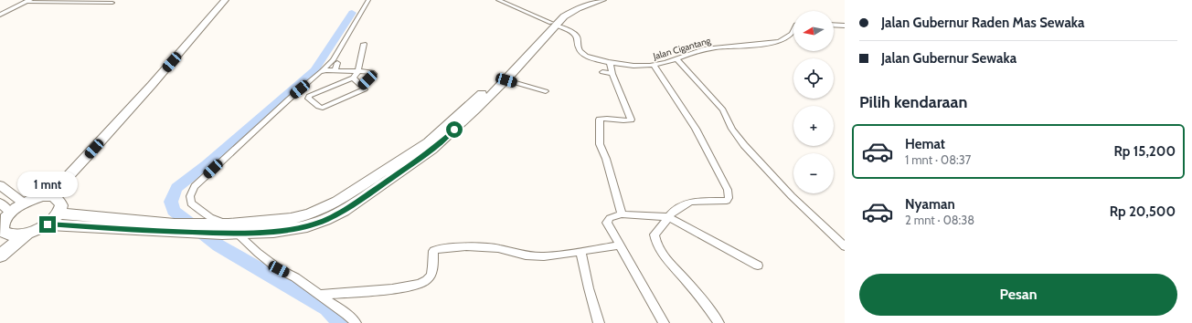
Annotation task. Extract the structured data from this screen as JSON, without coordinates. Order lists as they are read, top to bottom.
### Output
{
  "streets": {
    "street": ["Jalan Cigantang"]
  },
  "north": "left",
  "page": {
    "banner": ["Jalan Gubernur Raden Mas Sewaka", "Jalan Gubernur Sewaka"],
    "map_buttons": ["+", "−"],
    "heading": "Pilih kendaraan",
    "list": [
      {
        "name": "Hemat",
        "note": "1 mnt · 08:37",
        "value": "Rp 15,200"
      },
      {
        "name": "Nyaman",
        "note": "2 mnt · 08:38",
        "value": "Rp 20,500"
      }
    ],
    "bubble": "1 mnt",
    "buttons": "Pesan"
  }
}
